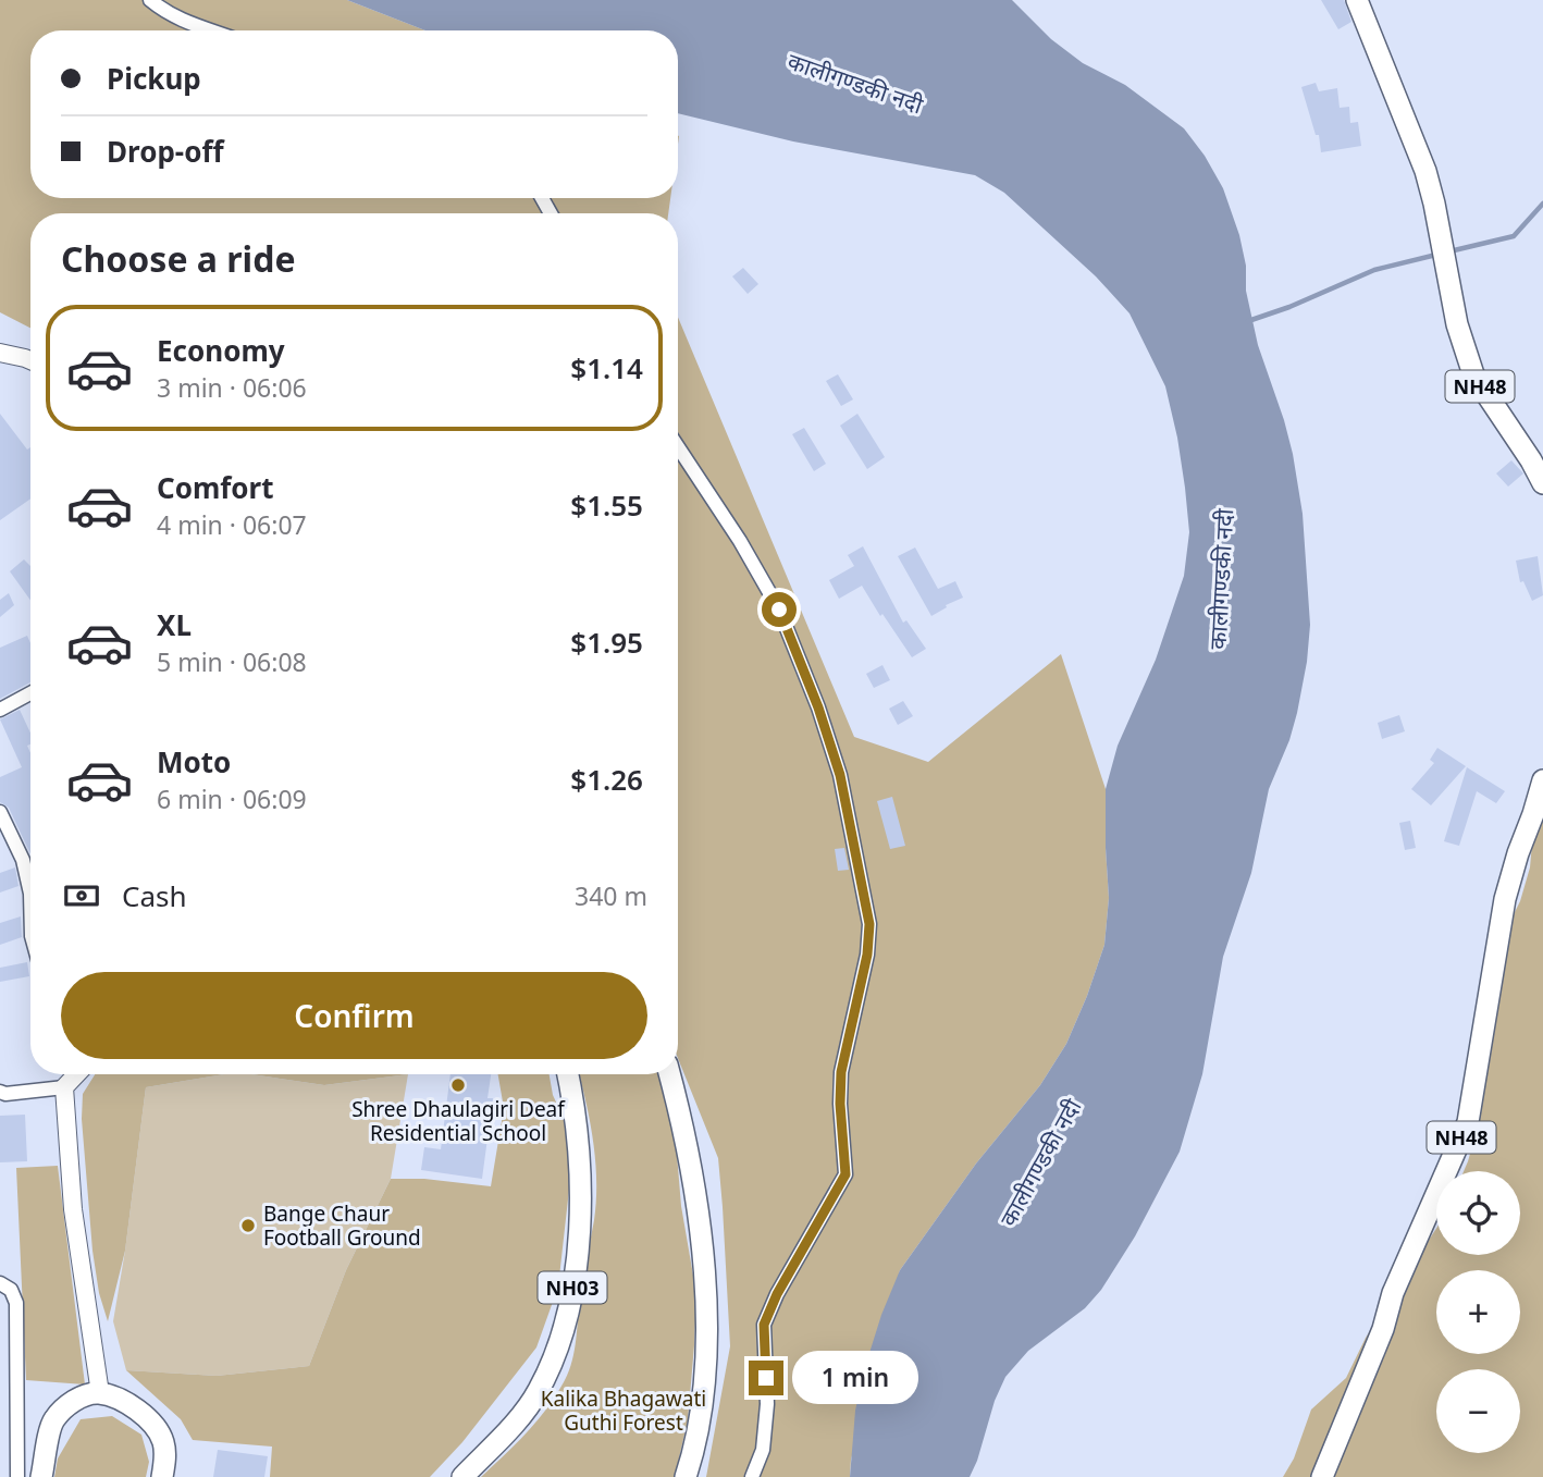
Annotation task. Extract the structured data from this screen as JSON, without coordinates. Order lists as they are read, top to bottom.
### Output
{
  "streets": {
    "main road": ["NH48", "NH03"]
  },
  "water": ["कालीगण्डकी नदी"],
  "parks": ["Kalika Bhagawati Guthi Forest"],
  "places": ["Shree Dhaulagiri Deaf Residential School", "Bange Chaur Football Ground"],
  "page": {
    "banner": ["Pickup", "Drop-off"],
    "heading": "Choose a ride",
    "list": [
      {
        "name": "Economy",
        "note": "3 min · 06:06",
        "value": "$1.14"
      },
      {
        "name": "Comfort",
        "note": "4 min · 06:07",
        "value": "$1.55"
      },
      {
        "name": "XL",
        "note": "5 min · 06:08",
        "value": "$1.95"
      },
      {
        "name": "Moto",
        "note": "6 min · 06:09",
        "value": "$1.26"
      }
    ],
    "pay": ["Cash", "340 m"],
    "buttons": "Confirm",
    "map_buttons": ["+", "−"],
    "bubble": "1 min"
  }
}
